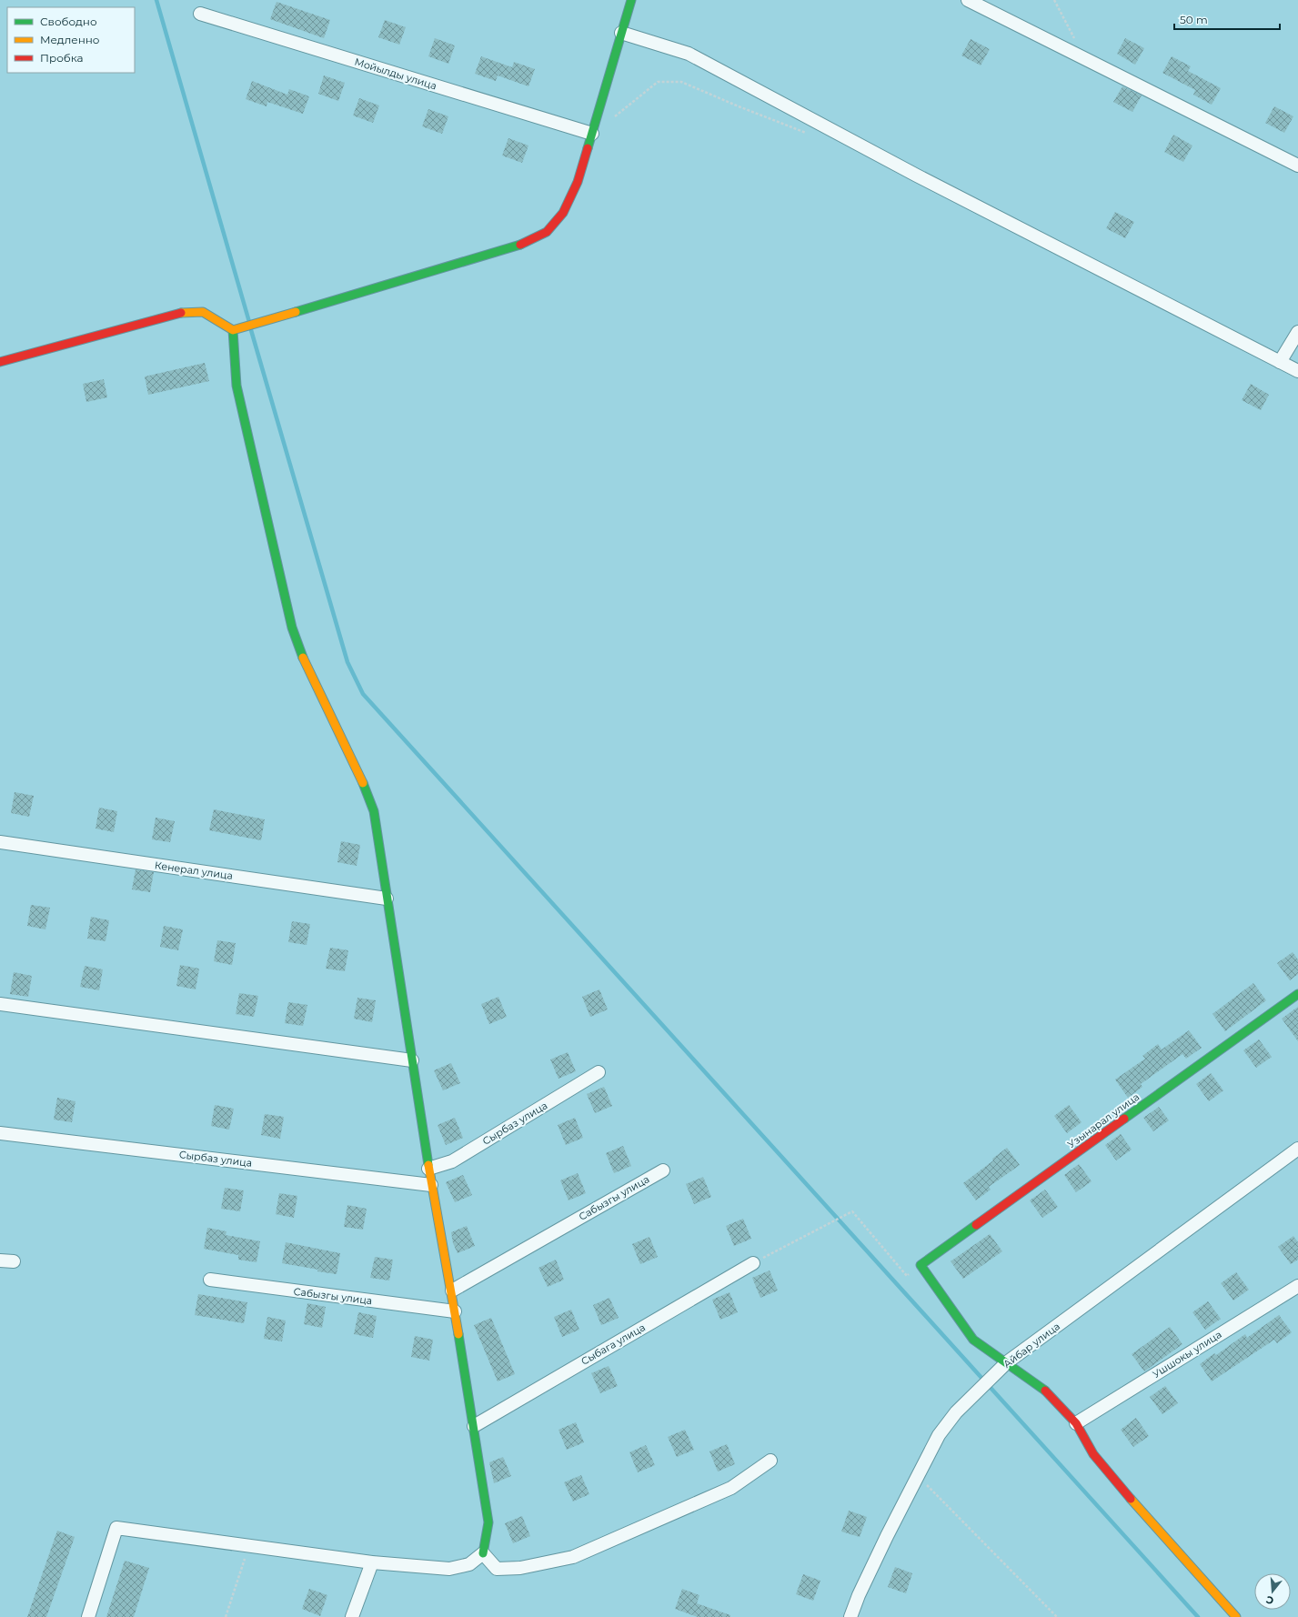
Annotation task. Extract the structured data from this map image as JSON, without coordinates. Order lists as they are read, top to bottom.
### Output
{
  "streets": {
    "street": [
      "Мойылды улица",
      "Кенерал улица",
      "Узынарал улица",
      "Сырбаз улица",
      "Сабызгы улица",
      "Сыбага улица",
      "Айбар улица",
      "Ушшокы улица"
    ]
  },
  "legend": ["Свободно", "Медленно", "Пробка"],
  "scale_bar": "50 m",
  "north": "bottom"
}
